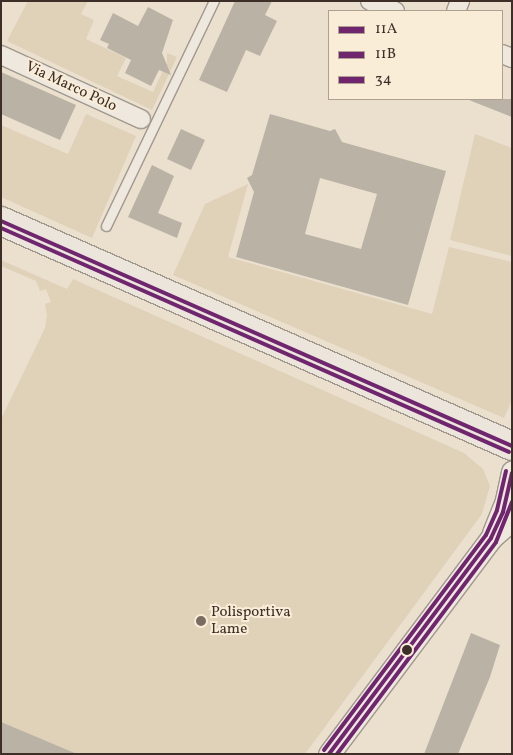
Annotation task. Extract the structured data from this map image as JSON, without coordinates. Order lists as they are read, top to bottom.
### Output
{
  "streets": {
    "street": ["Via Marco Polo"]
  },
  "places": ["Polisportiva Lame"],
  "lines": ["transit line 11A", "transit line 11B", "transit line 34"],
  "legend": ["11A", "11B", "34"]
}
